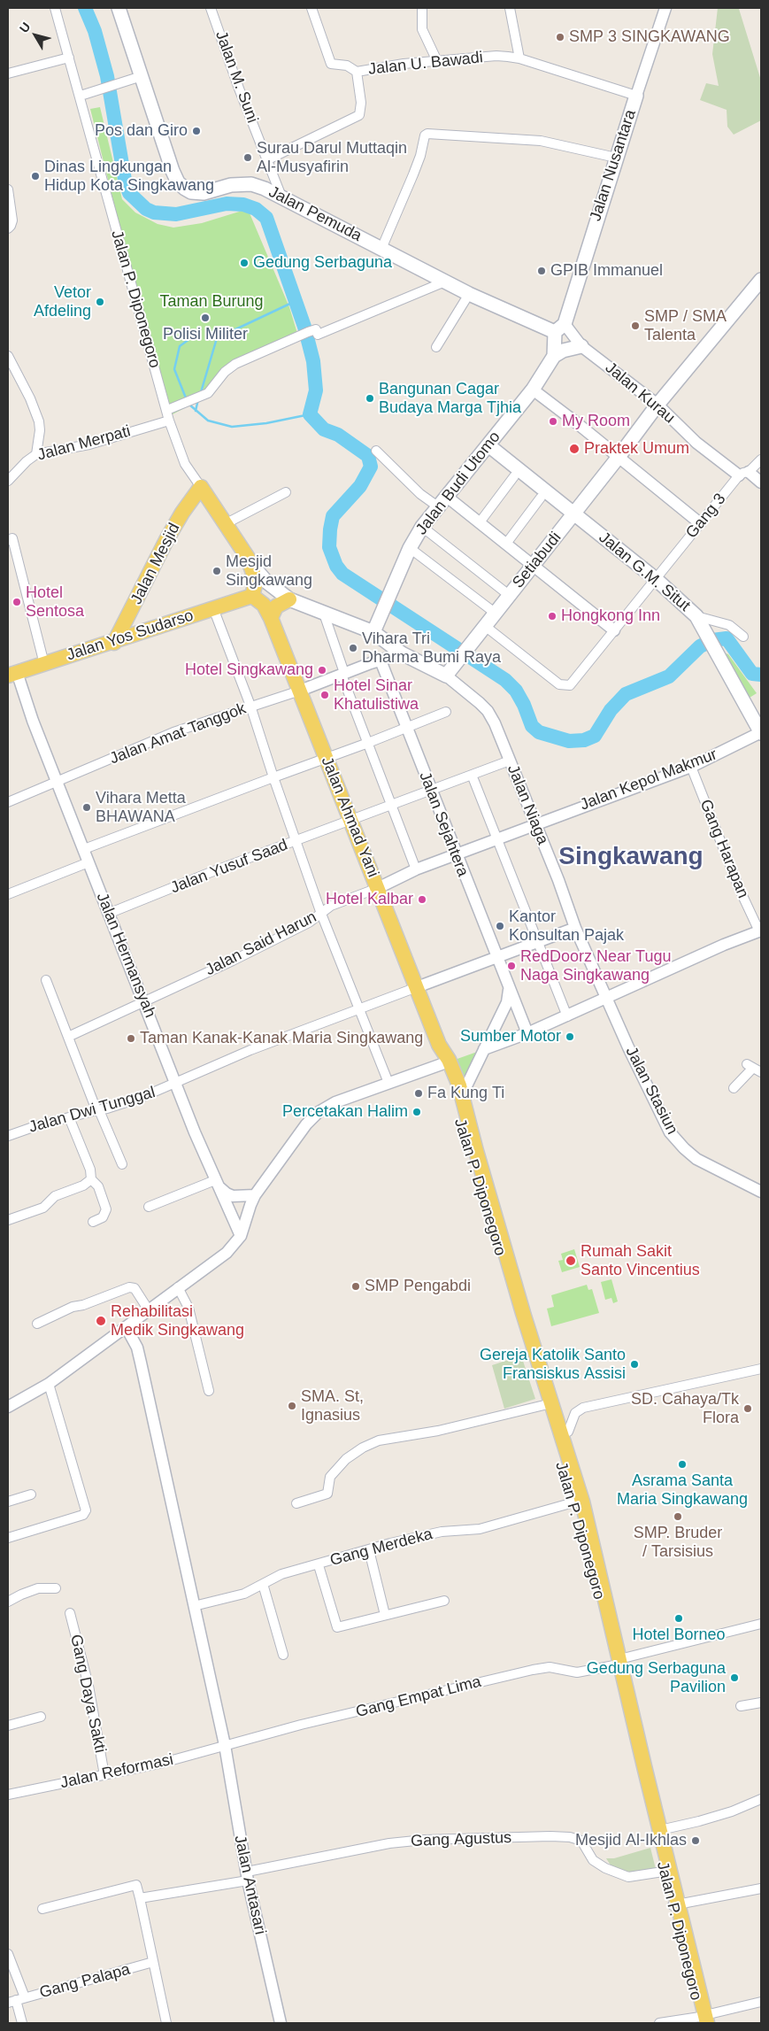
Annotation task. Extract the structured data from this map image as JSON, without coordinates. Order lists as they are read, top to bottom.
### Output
{
  "streets": {
    "main road": [
      "Jalan Nusantara",
      "Jalan Pemuda",
      "Jalan P. Diponegoro",
      "Jalan Budi Utomo",
      "Setiabudi",
      "Jalan Mesjid",
      "Jalan G.M. Situt",
      "Jalan Yos Sudarso",
      "Jalan Ahmad Yani"
    ],
    "street": [
      "Jalan U. Bawadi",
      "Jalan M. Suni",
      "Jalan Kurau",
      "Jalan Merpati",
      "Gang 3",
      "Jalan Amat Tanggok",
      "Jalan Kepol Makmur",
      "Jalan Niaga",
      "Jalan Sejahtera",
      "Gang Harapan",
      "Jalan Yusuf Saad",
      "Jalan Said Harun",
      "Jalan Hermansyah",
      "Jalan Stasiun",
      "Jalan Dwi Tunggal",
      "Gang Merdeka",
      "Gang Daya Sakti",
      "Gang Empat Lima",
      "Jalan Reformasi",
      "Gang Agustus",
      "Jalan Antasari",
      "Gang Palapa"
    ]
  },
  "crossings": [
    ["Jalan U. Bawadi", "Jalan M. Suni"],
    ["Jalan U. Bawadi", "Jalan Nusantara"],
    ["Jalan M. Suni", "Jalan Pemuda"],
    ["Jalan Nusantara", "Jalan Pemuda"],
    ["Jalan Nusantara", "Jalan Kurau"],
    ["Jalan Pemuda", "Jalan Kurau"],
    ["Jalan P. Diponegoro", "Jalan Merpati"],
    ["Jalan P. Diponegoro", "Jalan Mesjid"],
    ["Jalan P. Diponegoro", "Jalan Ahmad Yani"],
    ["Jalan P. Diponegoro", "Gang Merdeka"],
    ["Jalan P. Diponegoro", "Gang Empat Lima"],
    ["Jalan P. Diponegoro", "Gang Agustus"],
    ["Jalan Kurau", "Gang 3"],
    ["Jalan Kurau", "Setiabudi"],
    ["Jalan Budi Utomo", "Jalan G.M. Situt"],
    ["Gang 3", "Setiabudi"],
    ["Gang 3", "Jalan G.M. Situt"],
    ["Setiabudi", "Jalan G.M. Situt"],
    ["Setiabudi", "Jalan Niaga"],
    ["Jalan Mesjid", "Jalan Yos Sudarso"],
    ["Jalan G.M. Situt", "Jalan Kepol Makmur"],
    ["Jalan Yos Sudarso", "Jalan Ahmad Yani"],
    ["Jalan Yos Sudarso", "Jalan Hermansyah"],
    ["Jalan Amat Tanggok", "Jalan Ahmad Yani"],
    ["Jalan Amat Tanggok", "Jalan Hermansyah"],
    ["Jalan Kepol Makmur", "Jalan Niaga"],
    ["Jalan Kepol Makmur", "Jalan Ahmad Yani"],
    ["Jalan Kepol Makmur", "Jalan Sejahtera"],
    ["Jalan Kepol Makmur", "Gang Harapan"],
    ["Jalan Kepol Makmur", "Jalan Said Harun"],
    ["Jalan Niaga", "Jalan Yusuf Saad"],
    ["Jalan Niaga", "Jalan Stasiun"],
    ["Jalan Ahmad Yani", "Jalan Yusuf Saad"],
    ["Jalan Ahmad Yani", "Jalan Said Harun"],
    ["Jalan Ahmad Yani", "Jalan Dwi Tunggal"],
    ["Jalan Sejahtera", "Jalan Yusuf Saad"],
    ["Jalan Yusuf Saad", "Jalan Hermansyah"],
    ["Jalan Said Harun", "Jalan Hermansyah"],
    ["Jalan Hermansyah", "Jalan Dwi Tunggal"],
    ["Gang Merdeka", "Jalan Antasari"],
    ["Gang Daya Sakti", "Jalan Reformasi"],
    ["Gang Empat Lima", "Jalan Reformasi"],
    ["Gang Empat Lima", "Jalan Antasari"],
    ["Jalan Reformasi", "Jalan Antasari"],
    ["Gang Agustus", "Jalan Antasari"]
  ],
  "districts": ["Singkawang"],
  "parks": ["Taman Burung"],
  "places": [
    "SMP 3 SINGKAWANG",
    "Pos dan Giro",
    "Surau Darul Muttaqin Al-Musyafirin",
    "Dinas Lingkungan Hidup Kota Singkawang",
    "Gedung Serbaguna",
    "GPIB Immanuel",
    "Vetor Afdeling",
    "Polisi Militer",
    "SMP / SMA Talenta",
    "Bangunan Cagar Budaya Marga Tjhia",
    "My Room",
    "Praktek Umum",
    "Mesjid Singkawang",
    "Hotel Sentosa",
    "Hongkong Inn",
    "Vihara Tri Dharma Bumi Raya",
    "Hotel Singkawang",
    "Hotel Sinar Khatulistiwa",
    "Vihara Metta BHAWANA",
    "Hotel Kalbar",
    "Kantor Konsultan Pajak",
    "RedDoorz Near Tugu Naga Singkawang",
    "Sumber Motor",
    "Taman Kanak-Kanak Maria Singkawang",
    "Fa Kung Ti",
    "Percetakan Halim",
    "Rumah Sakit Santo Vincentius",
    "SMP Pengabdi",
    "Rehabilitasi Medik Singkawang",
    "Gereja Katolik Santo Fransiskus Assisi",
    "SMA. St, Ignasius",
    "SD. Cahaya/Tk Flora",
    "Asrama Santa Maria Singkawang",
    "SMP. Bruder / Tarsisius",
    "Hotel Borneo",
    "Gedung Serbaguna Pavilion",
    "Mesjid Al-Ikhlas"
  ],
  "north": "top left"
}
